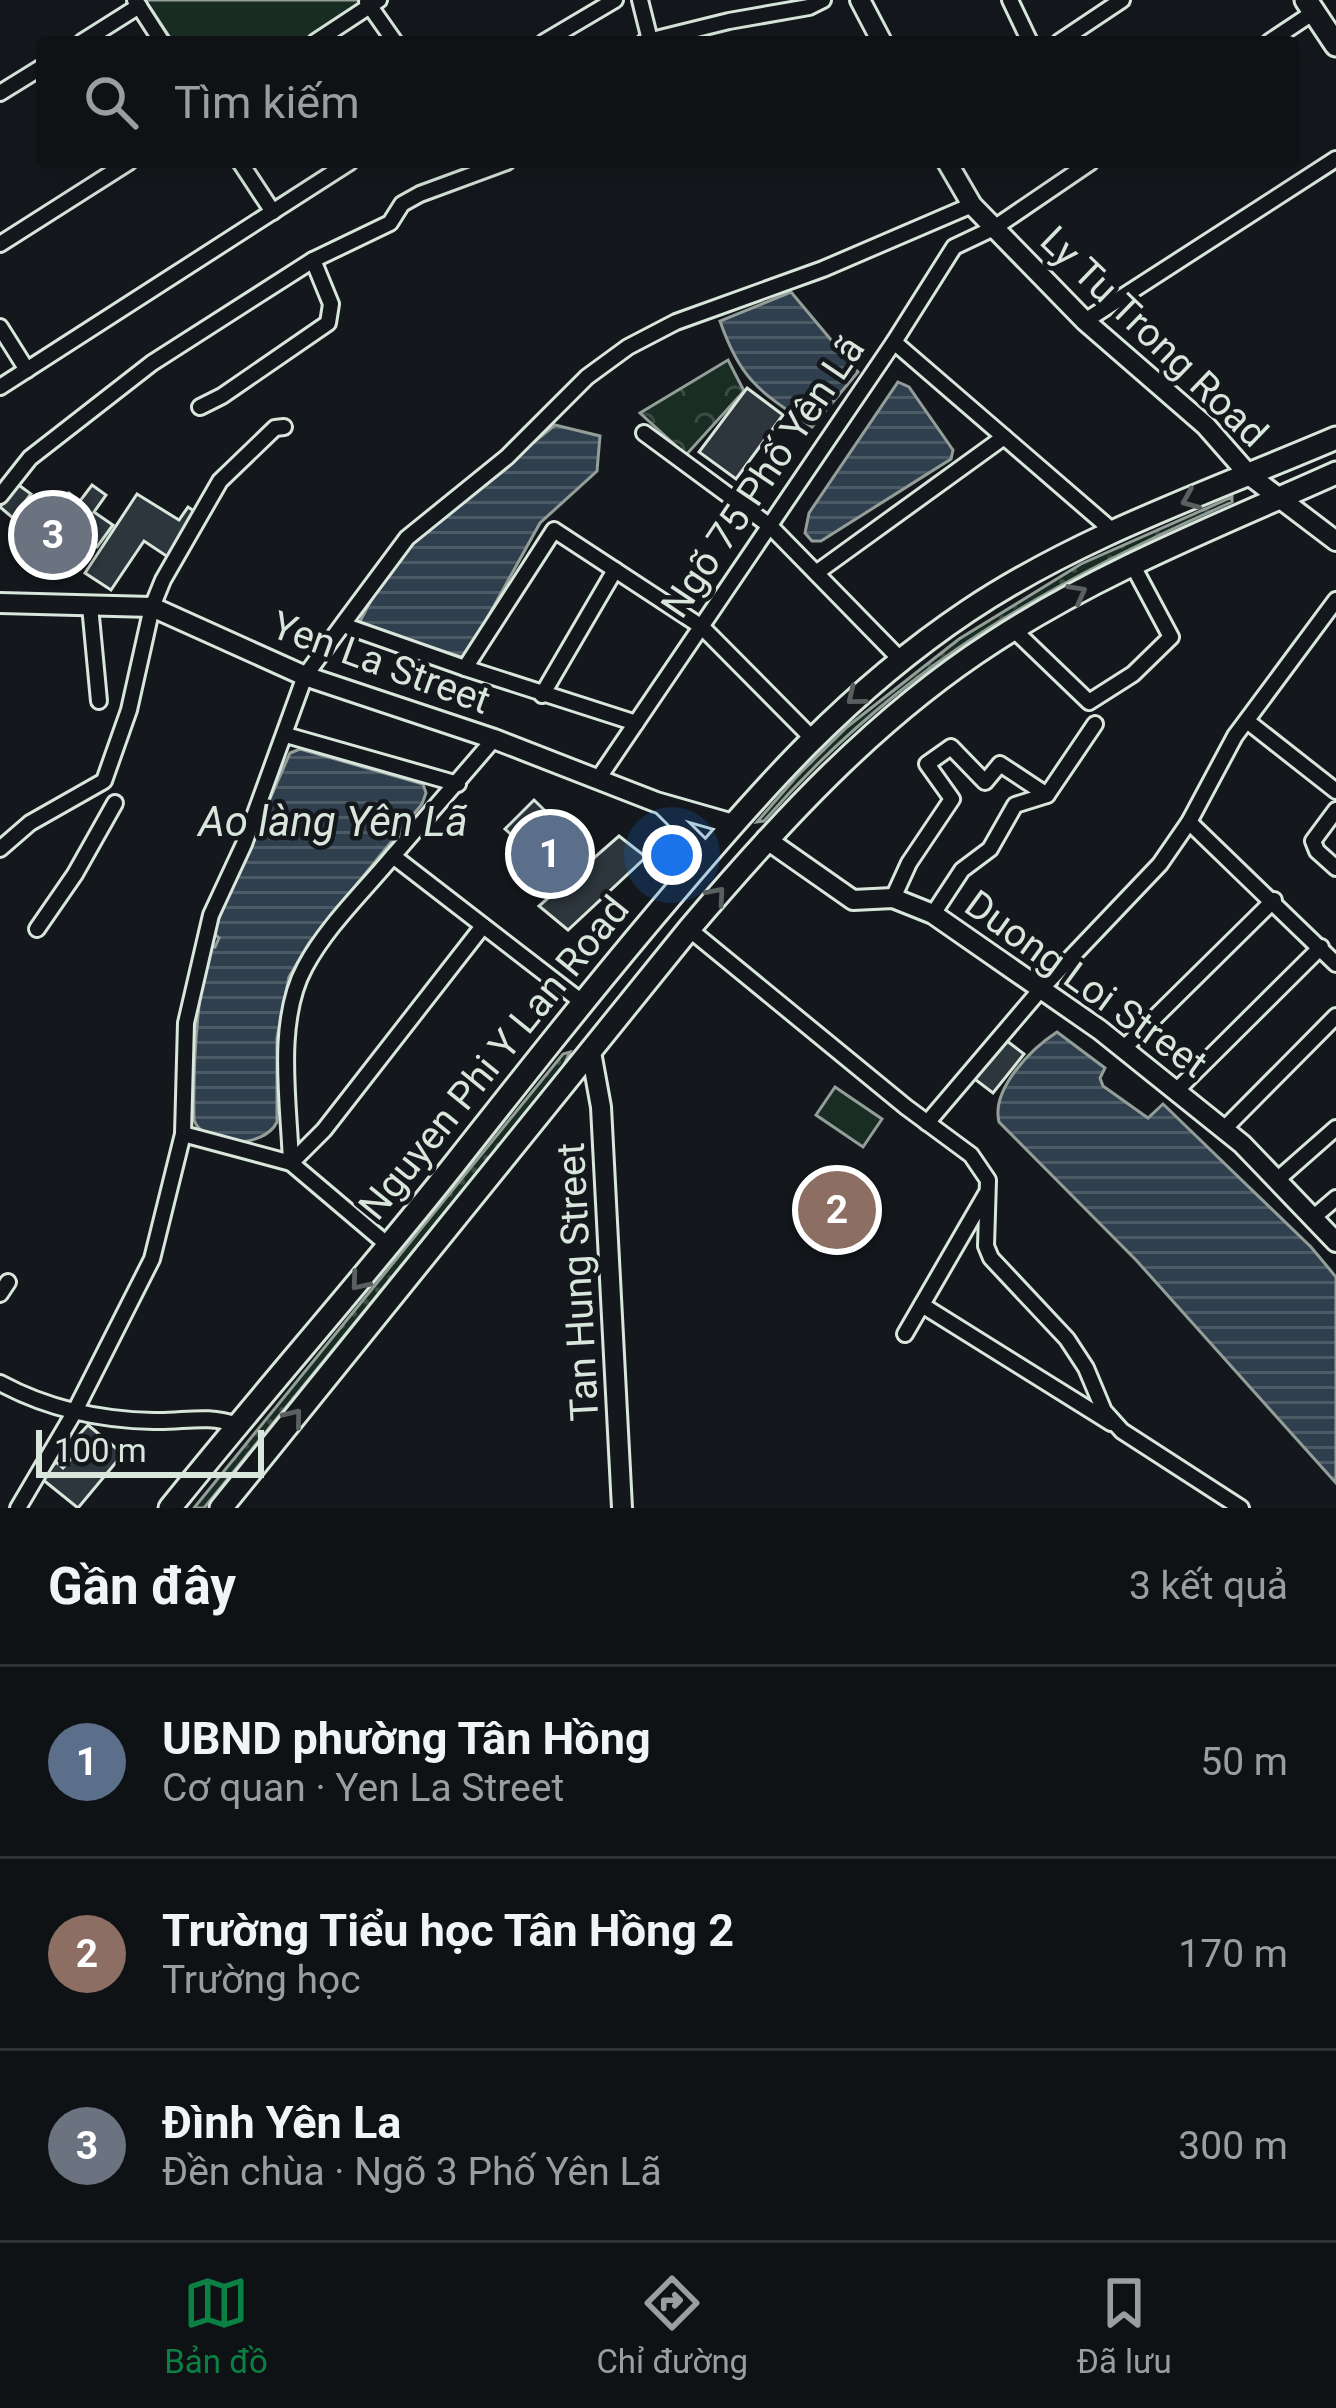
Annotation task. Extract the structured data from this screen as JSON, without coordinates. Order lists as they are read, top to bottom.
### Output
{
  "streets": {
    "main road": ["Nguyen Phi Y Lan Road"],
    "street": [
      "Ly Tu Trong Road",
      "Ngõ 75 Phố Yên Lã",
      "Yen La Street",
      "Duong Loi Street",
      "Tan Hung Street"
    ]
  },
  "crossings": [
    ["Ly Tu Trong Road", "Ngõ 75 Phố Yên Lã"],
    ["Ly Tu Trong Road", "Nguyen Phi Y Lan Road"],
    ["Ngõ 75 Phố Yên Lã", "Yen La Street"],
    ["Yen La Street", "Nguyen Phi Y Lan Road"],
    ["Duong Loi Street", "Nguyen Phi Y Lan Road"],
    ["Nguyen Phi Y Lan Road", "Tan Hung Street"]
  ],
  "water": ["Ao làng Yên Lã"],
  "scale_bar": "100 m",
  "page": {
    "search": "Tìm kiếm",
    "pins": ["3", "1", "2"],
    "scale": "100 m",
    "heading": ["Gần đây", "3 kết quả"],
    "list": [
      {
        "mark": "1",
        "name": "UBND phường Tân Hồng",
        "note": "Cơ quan · Yen La Street",
        "value": "50 m"
      },
      {
        "mark": "2",
        "name": "Trường Tiểu học Tân Hồng 2",
        "note": "Trường học",
        "value": "170 m"
      },
      {
        "mark": "3",
        "name": "Đình Yên La",
        "note": "Đền chùa · Ngõ 3 Phố Yên Lã",
        "value": "300 m"
      }
    ],
    "nav": ["Bản đồ", "Chỉ đường", "Đã lưu"]
  }
}
